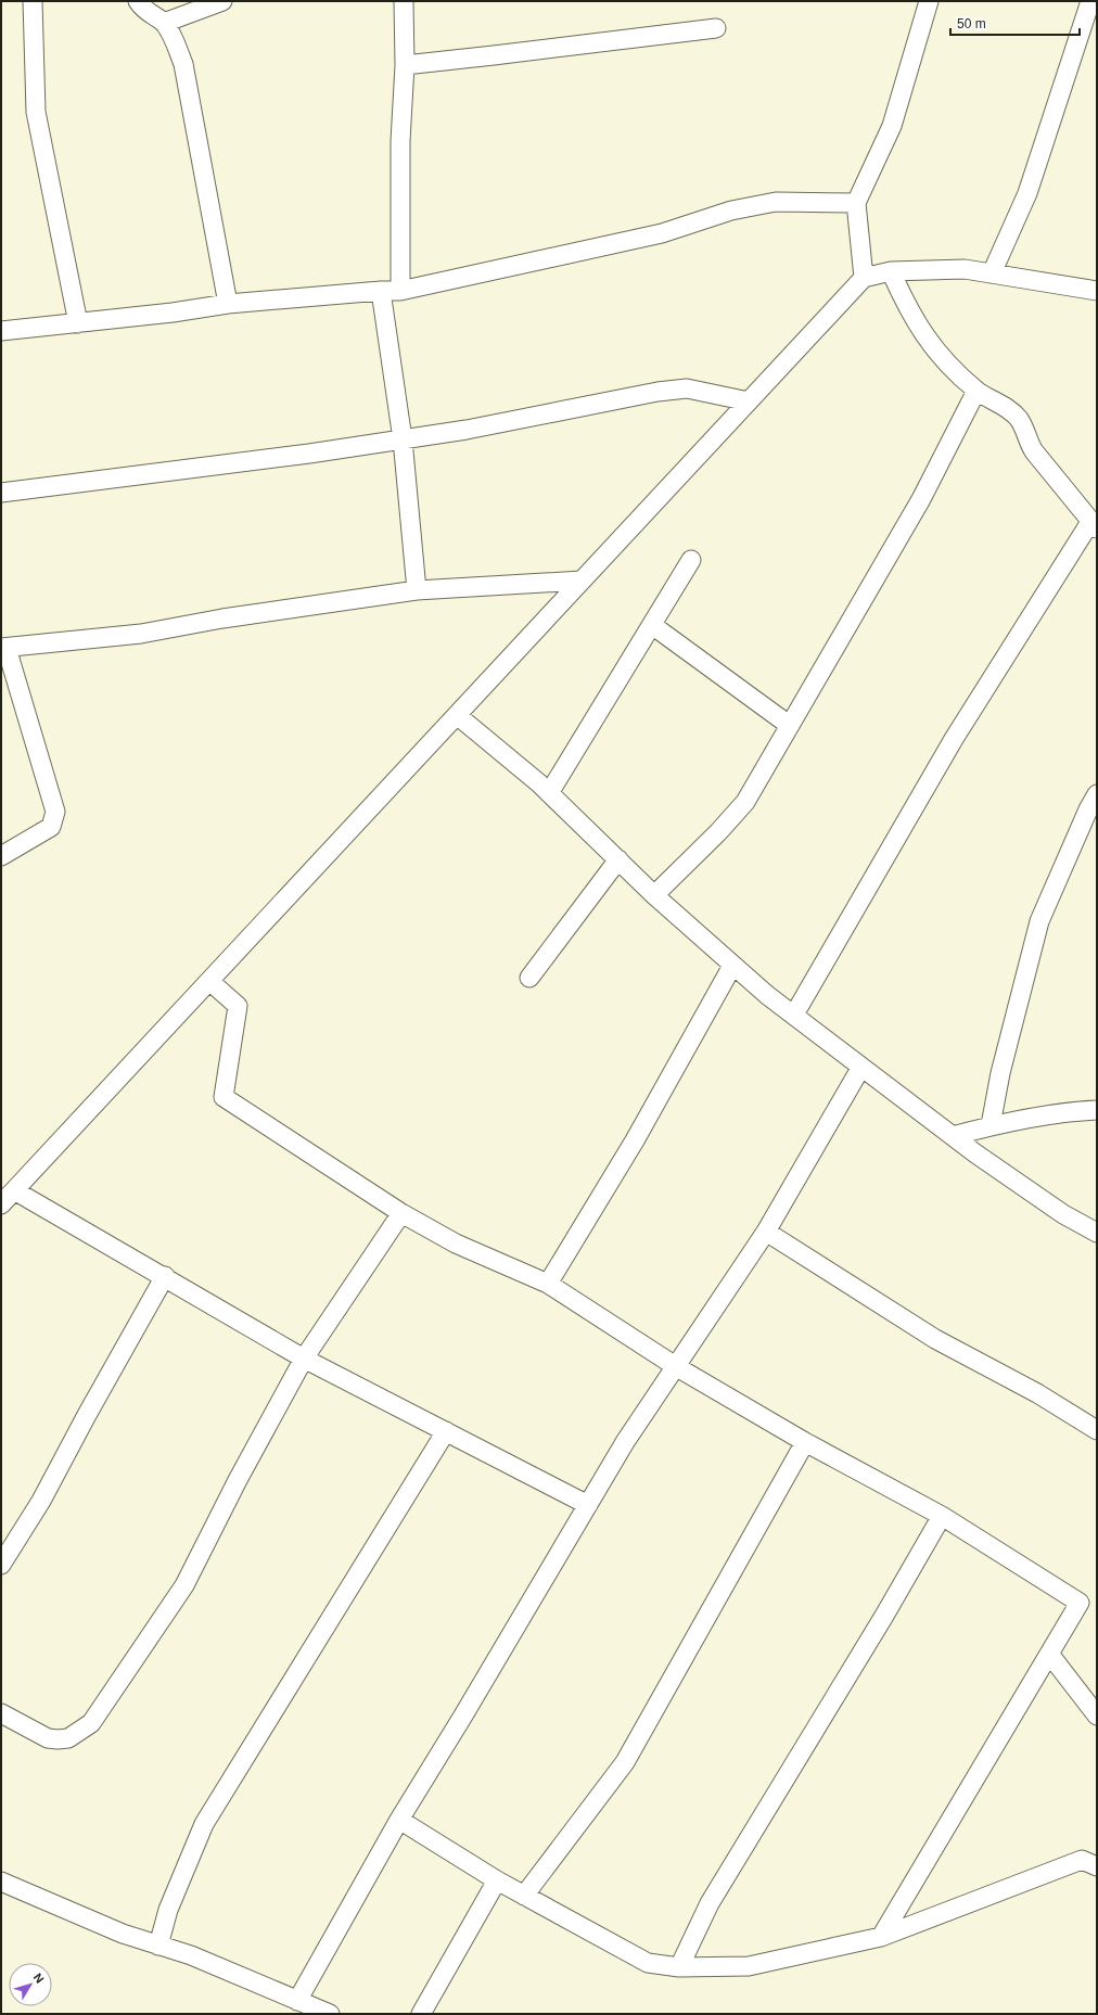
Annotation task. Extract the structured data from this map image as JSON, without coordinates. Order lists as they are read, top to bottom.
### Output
{
  "scale_bar": "50 m",
  "north": "top right"
}
